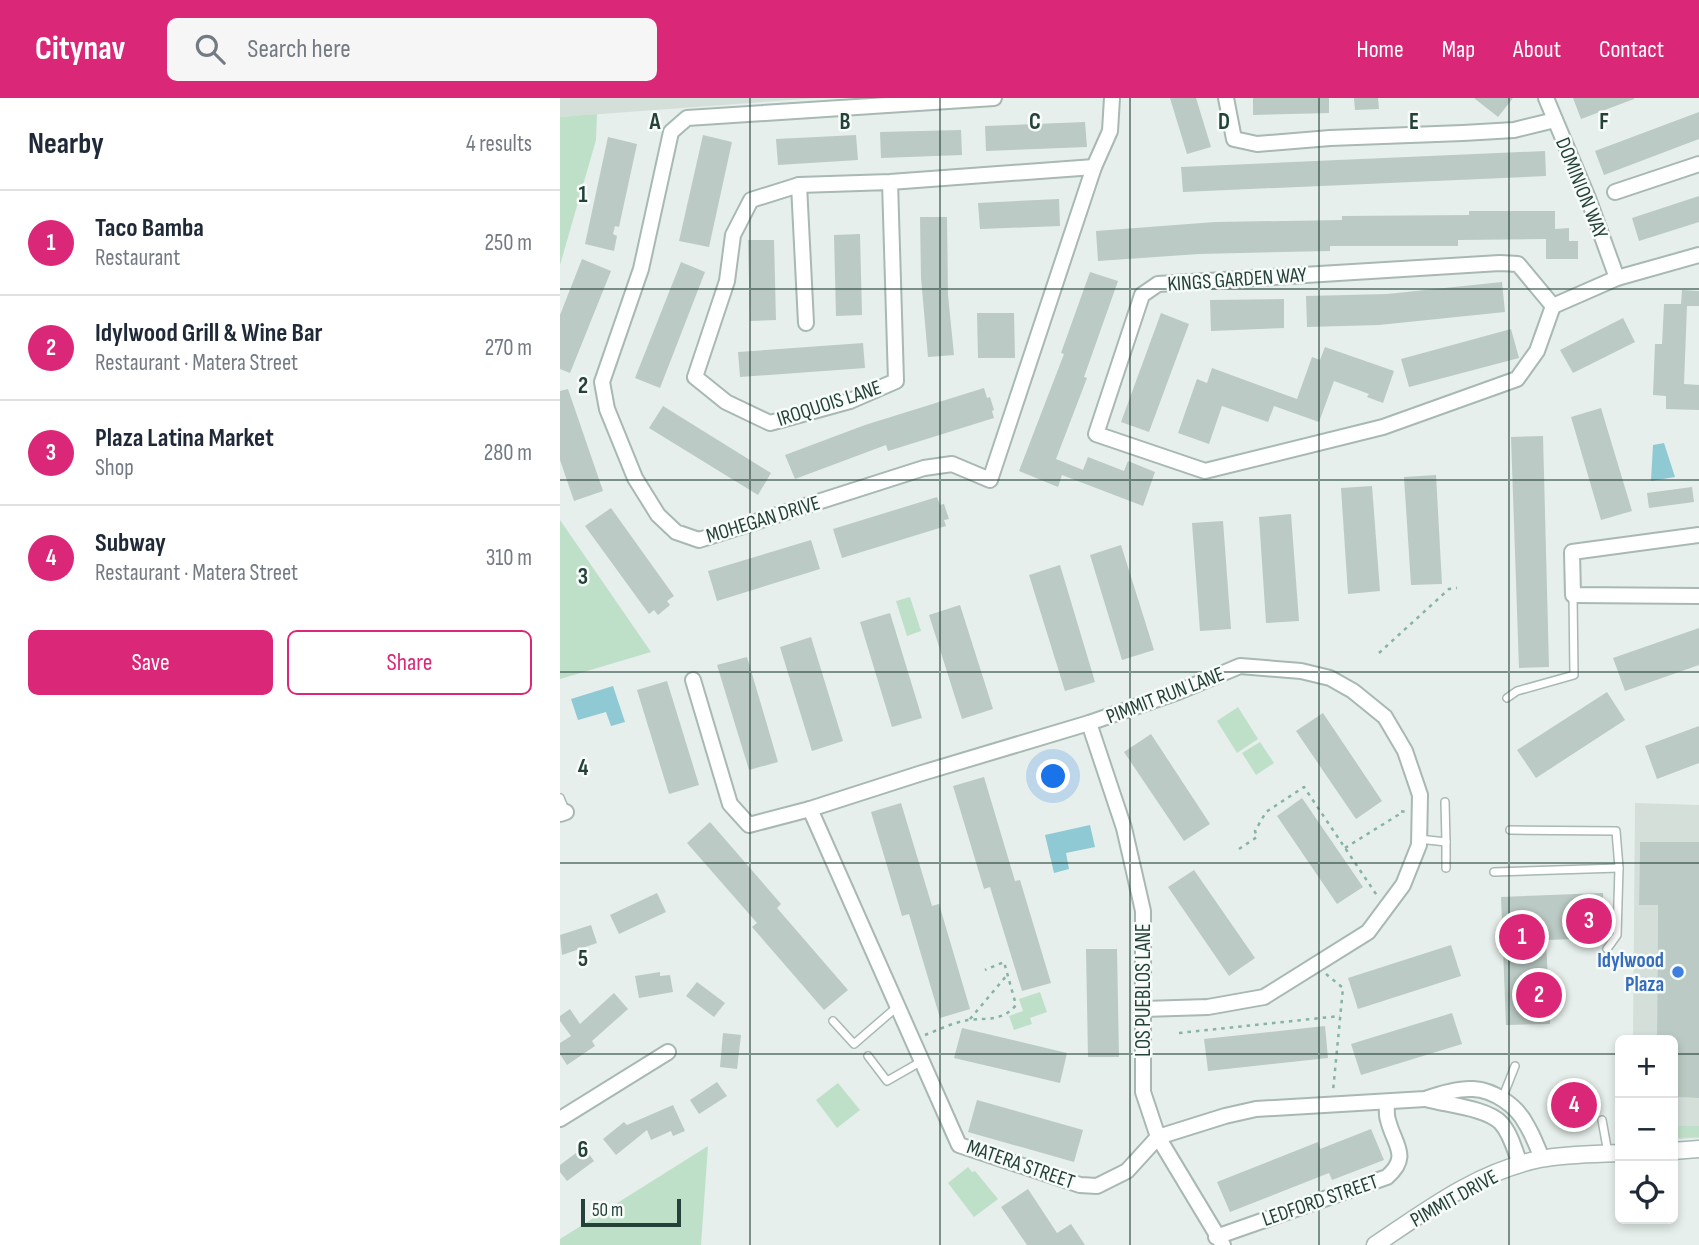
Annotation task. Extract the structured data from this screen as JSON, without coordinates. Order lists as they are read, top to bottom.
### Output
{
  "streets": {
    "street": [
      "DOMINION WAY",
      "KINGS GARDEN WAY",
      "IROQUOIS LANE",
      "MOHEGAN DRIVE",
      "PIMMIT RUN LANE",
      "LOS PUEBLOS LANE",
      "MATERA STREET",
      "PIMMIT DRIVE",
      "LEDFORD STREET"
    ]
  },
  "crossings": [
    ["IROQUOIS LANE", "MOHEGAN DRIVE"],
    ["PIMMIT RUN LANE", "LOS PUEBLOS LANE"],
    ["PIMMIT RUN LANE", "MATERA STREET"],
    ["LOS PUEBLOS LANE", "MATERA STREET"],
    ["LOS PUEBLOS LANE", "LEDFORD STREET"]
  ],
  "places": ["Idylwood Plaza"],
  "scale_bar": "50 m",
  "page": {
    "header": "Citynav",
    "search": "Search here",
    "nav": [
      "Home",
      "Map",
      "About",
      "Contact"
    ],
    "heading": ["Nearby", "4 results"],
    "list": [
      {
        "mark": "1",
        "name": "Taco Bamba",
        "note": "Restaurant",
        "value": "250 m"
      },
      {
        "mark": "2",
        "name": "Idylwood Grill & Wine Bar",
        "note": "Restaurant · Matera Street",
        "value": "270 m"
      },
      {
        "mark": "3",
        "name": "Plaza Latina Market",
        "note": "Shop",
        "value": "280 m"
      },
      {
        "mark": "4",
        "name": "Subway",
        "note": "Restaurant · Matera Street",
        "value": "310 m"
      }
    ],
    "buttons": ["Save", "Share"],
    "pins": [
      "3",
      "1",
      "2",
      "4"
    ],
    "map_buttons": ["+", "−"],
    "scale": "50 m"
  },
  "grid": {
    "columns": [
      "A",
      "B",
      "C",
      "D",
      "E",
      "F"
    ],
    "rows": [
      "1",
      "2",
      "3",
      "4",
      "5",
      "6"
    ]
  }
}
